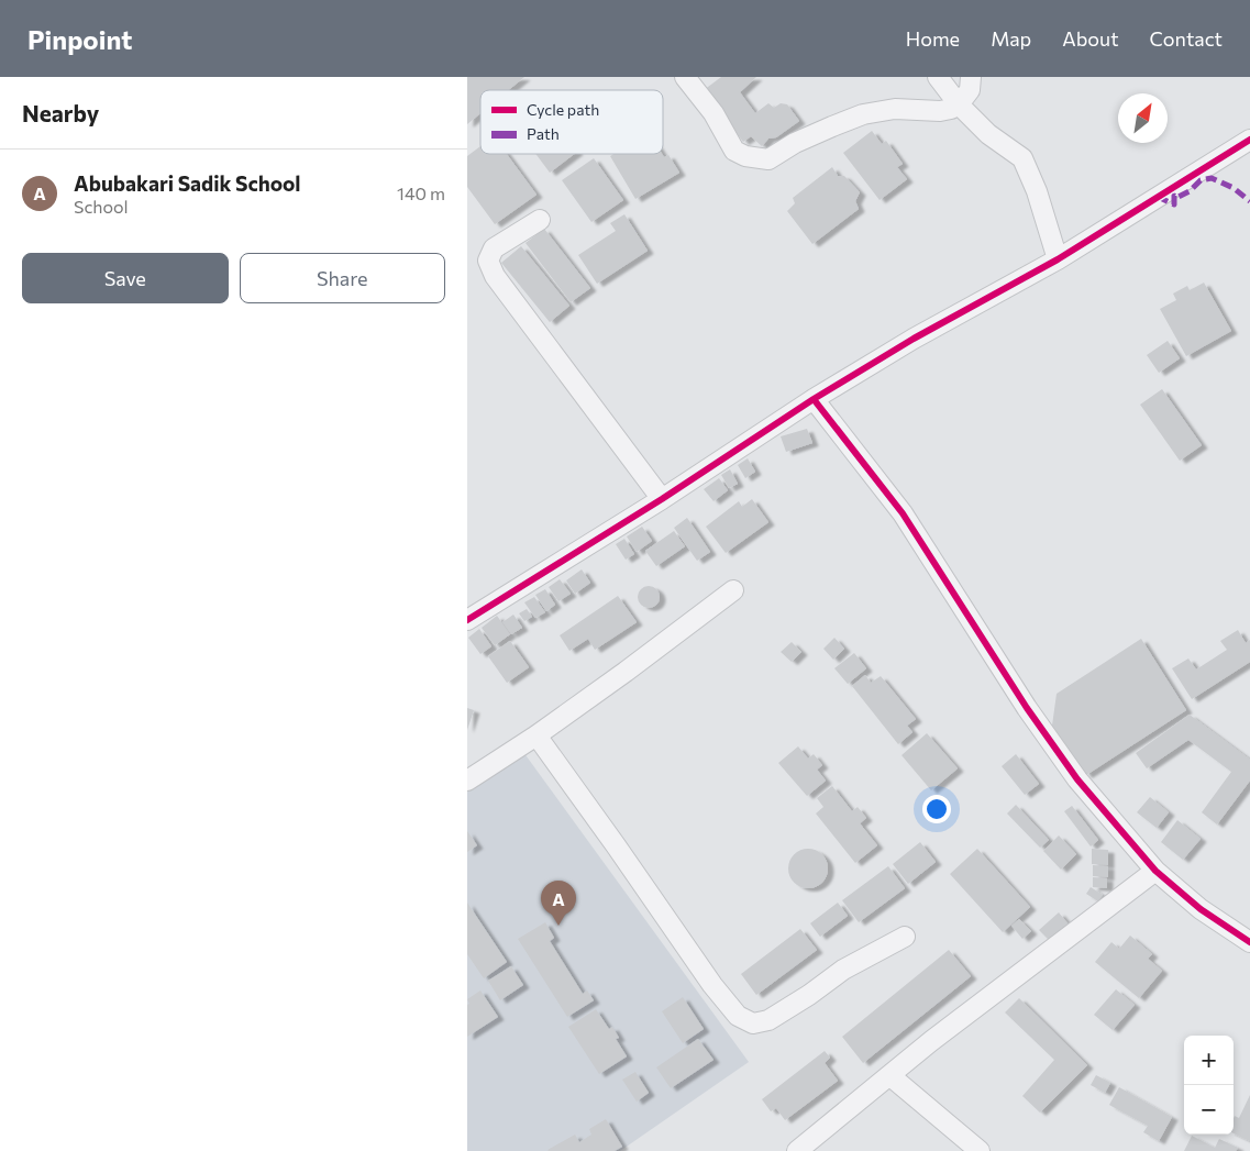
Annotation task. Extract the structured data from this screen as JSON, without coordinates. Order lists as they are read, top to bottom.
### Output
{
  "legend": ["Cycle path", "Path"],
  "north": "top right",
  "page": {
    "header": "Pinpoint",
    "nav": [
      "Home",
      "Map",
      "About",
      "Contact"
    ],
    "heading": "Nearby",
    "list": [
      {
        "mark": "A",
        "name": "Abubakari Sadik School",
        "note": "School",
        "value": "140 m"
      }
    ],
    "buttons": ["Save", "Share"],
    "pins": "A",
    "map_buttons": ["+", "−"]
  }
}
